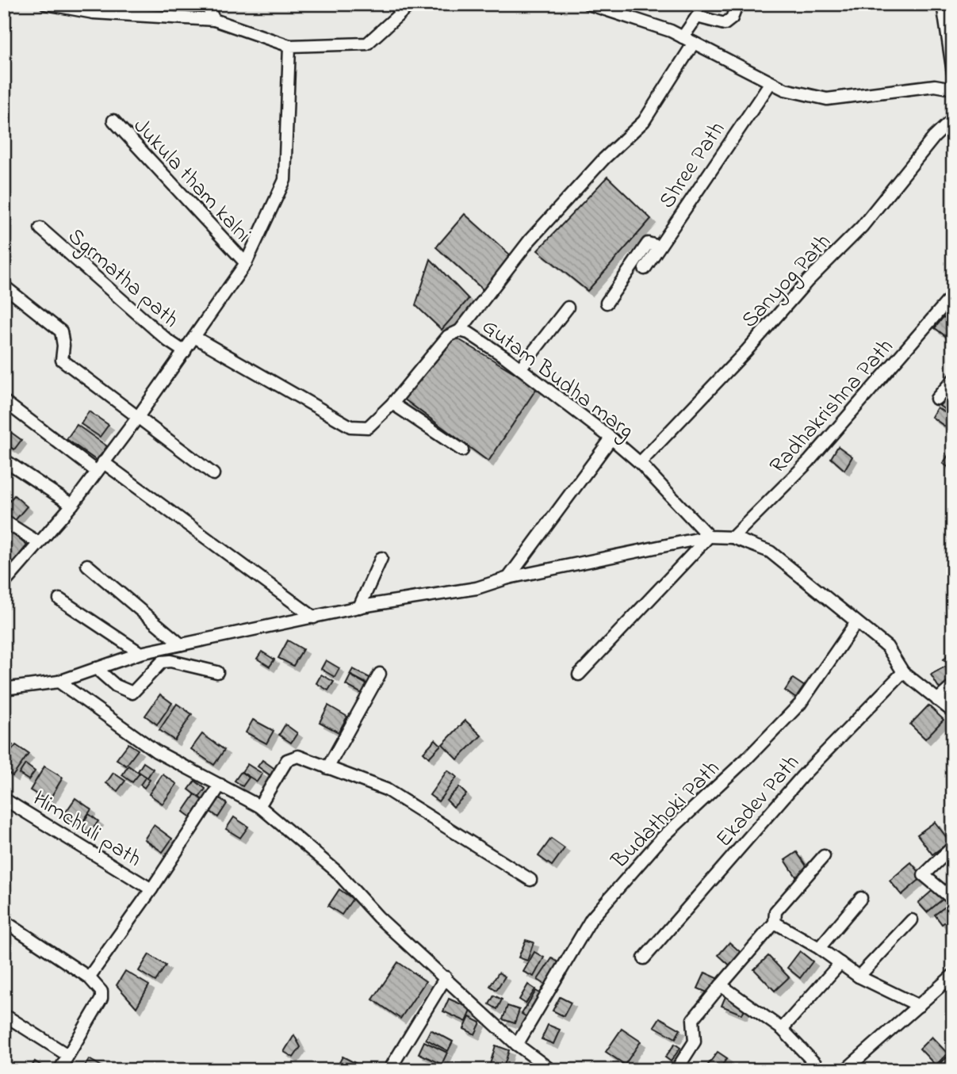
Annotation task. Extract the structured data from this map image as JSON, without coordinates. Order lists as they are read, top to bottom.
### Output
{
  "streets": {
    "street": [
      "Shree Path",
      "Jukula tham kalni",
      "Sgrmatha path",
      "Sanyog Path",
      "Gutam Budha marg",
      "Radhakrishna Path",
      "Ekadev Path",
      "Budathoki Path",
      "Himchuli path"
    ]
  },
  "crossings": [
    ["Sanyog Path", "Gutam Budha marg"]
  ]
}
